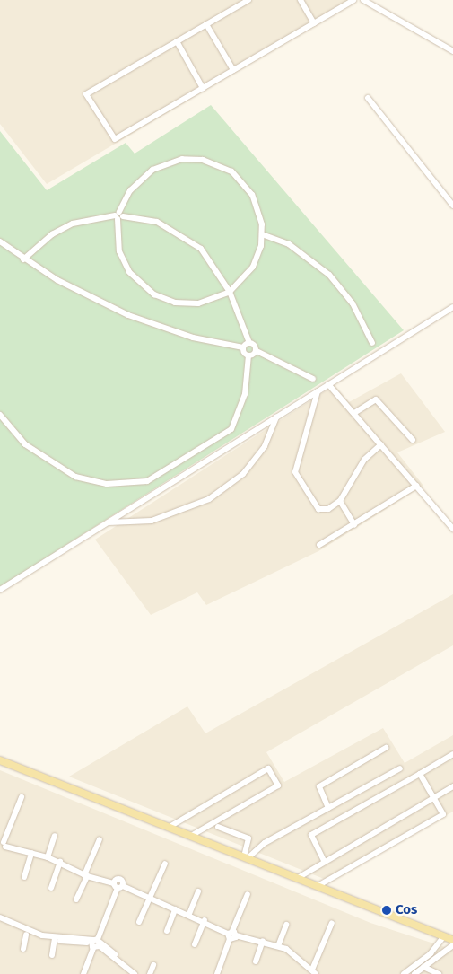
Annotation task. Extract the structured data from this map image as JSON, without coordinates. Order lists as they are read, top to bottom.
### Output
{
  "places": ["Cos"]
}
